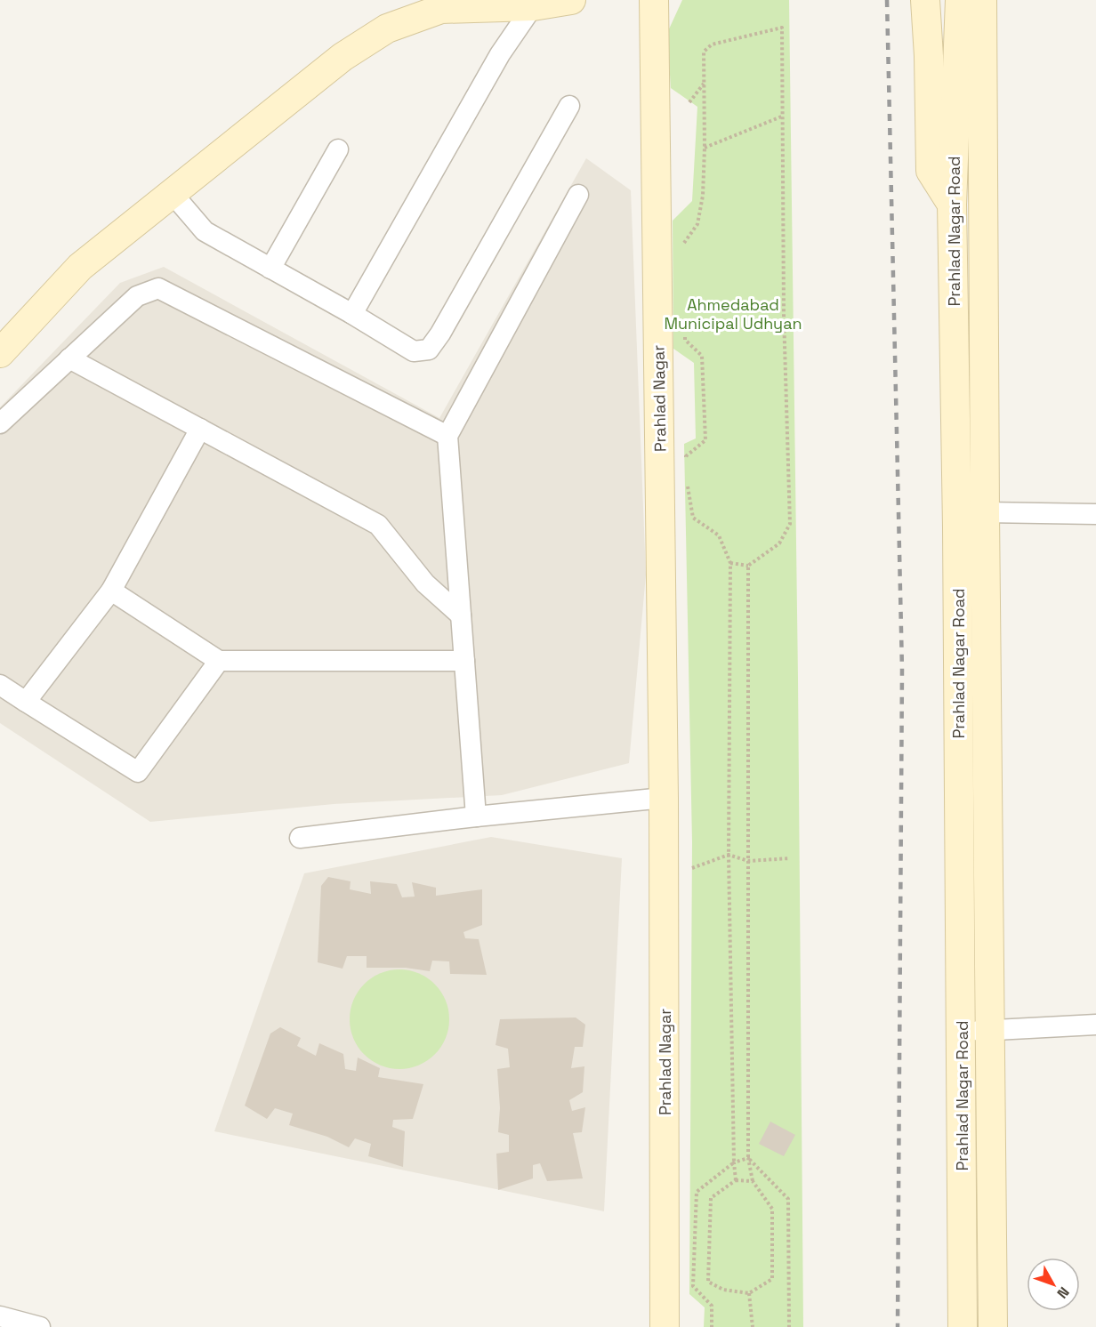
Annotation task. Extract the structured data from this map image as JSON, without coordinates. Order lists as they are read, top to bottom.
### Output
{
  "streets": {
    "street": ["Prahlad Nagar Road", "Prahlad Nagar"]
  },
  "parks": ["Ahmedabad Municipal Udhyan"],
  "north": "bottom right"
}
